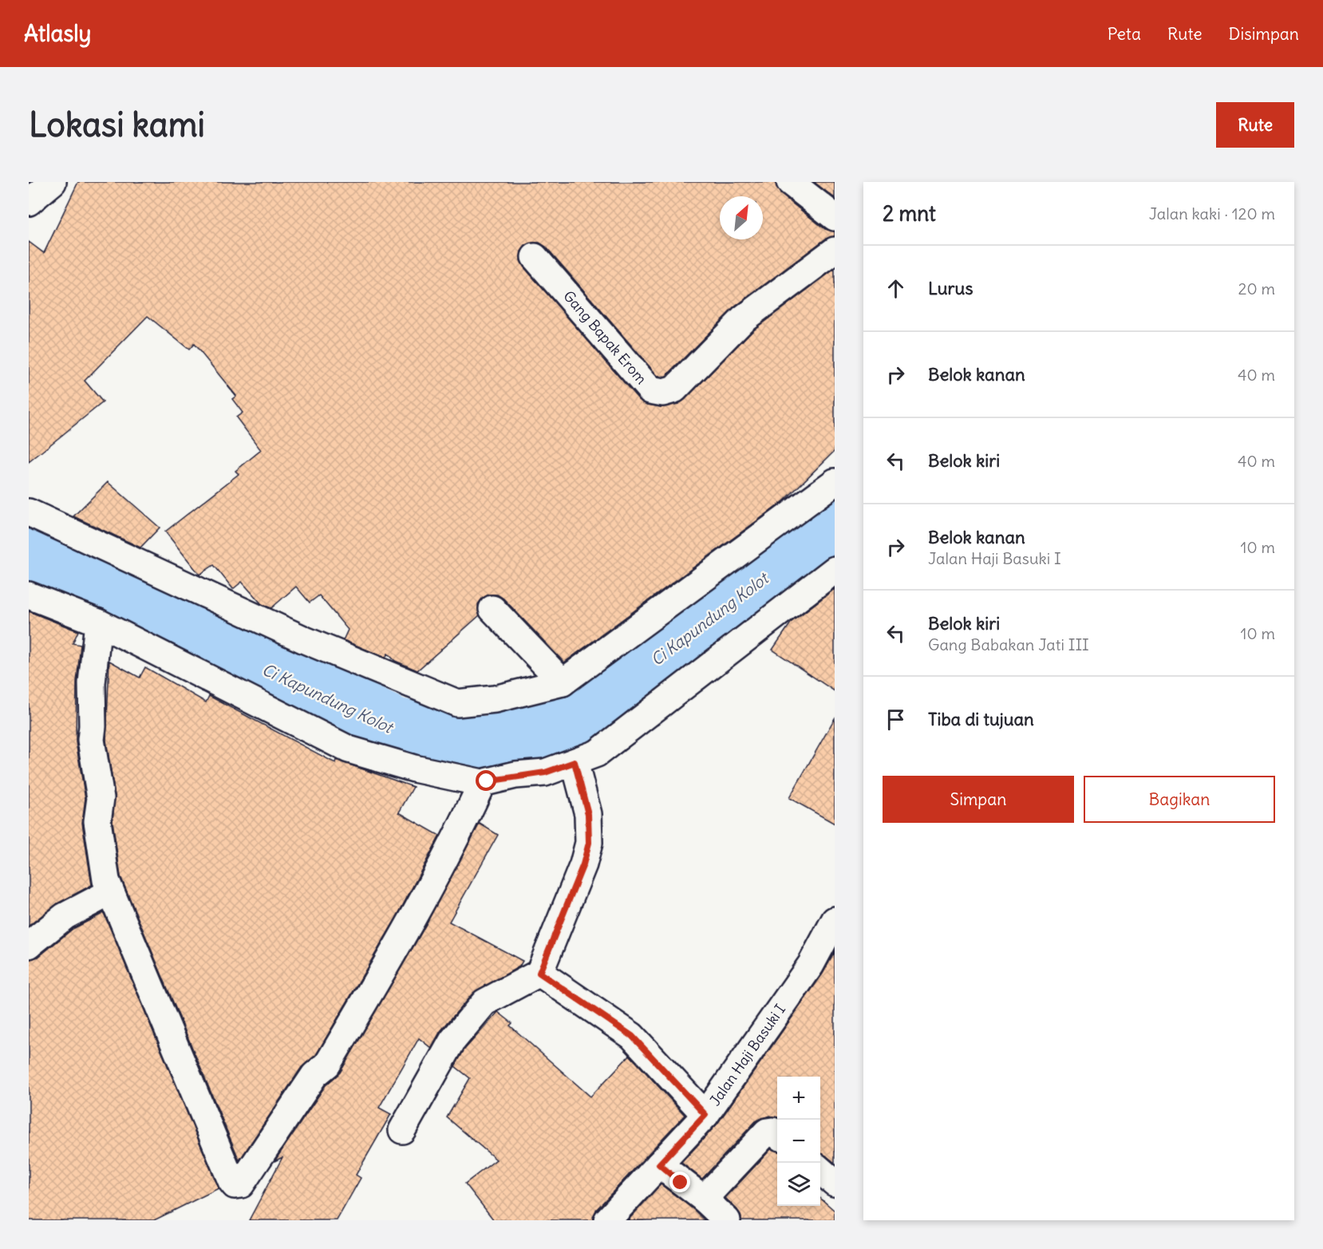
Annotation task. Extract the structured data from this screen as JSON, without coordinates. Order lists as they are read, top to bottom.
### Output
{
  "streets": {
    "street": ["Gang Bapak Erom", "Jalan Haji Basuki I"]
  },
  "water": ["Ci Kapundung Kolot"],
  "north": "top right",
  "page": {
    "header": "Atlasly",
    "nav": ["Peta", "Rute", "Disimpan"],
    "buttons": [
      "Rute",
      ["Simpan", "Bagikan"]
    ],
    "title": "Lokasi kami",
    "heading": ["2 mnt", "Jalan kaki · 120 m"],
    "list": [
      ["Lurus", "20 m"],
      ["Belok kanan", "40 m"],
      ["Belok kiri", "40 m"],
      ["Belok kanan", "Jalan Haji Basuki I", "10 m"],
      ["Belok kiri", "Gang Babakan Jati III", "10 m"],
      "Tiba di tujuan"
    ],
    "map_buttons": ["+", "−"]
  }
}
